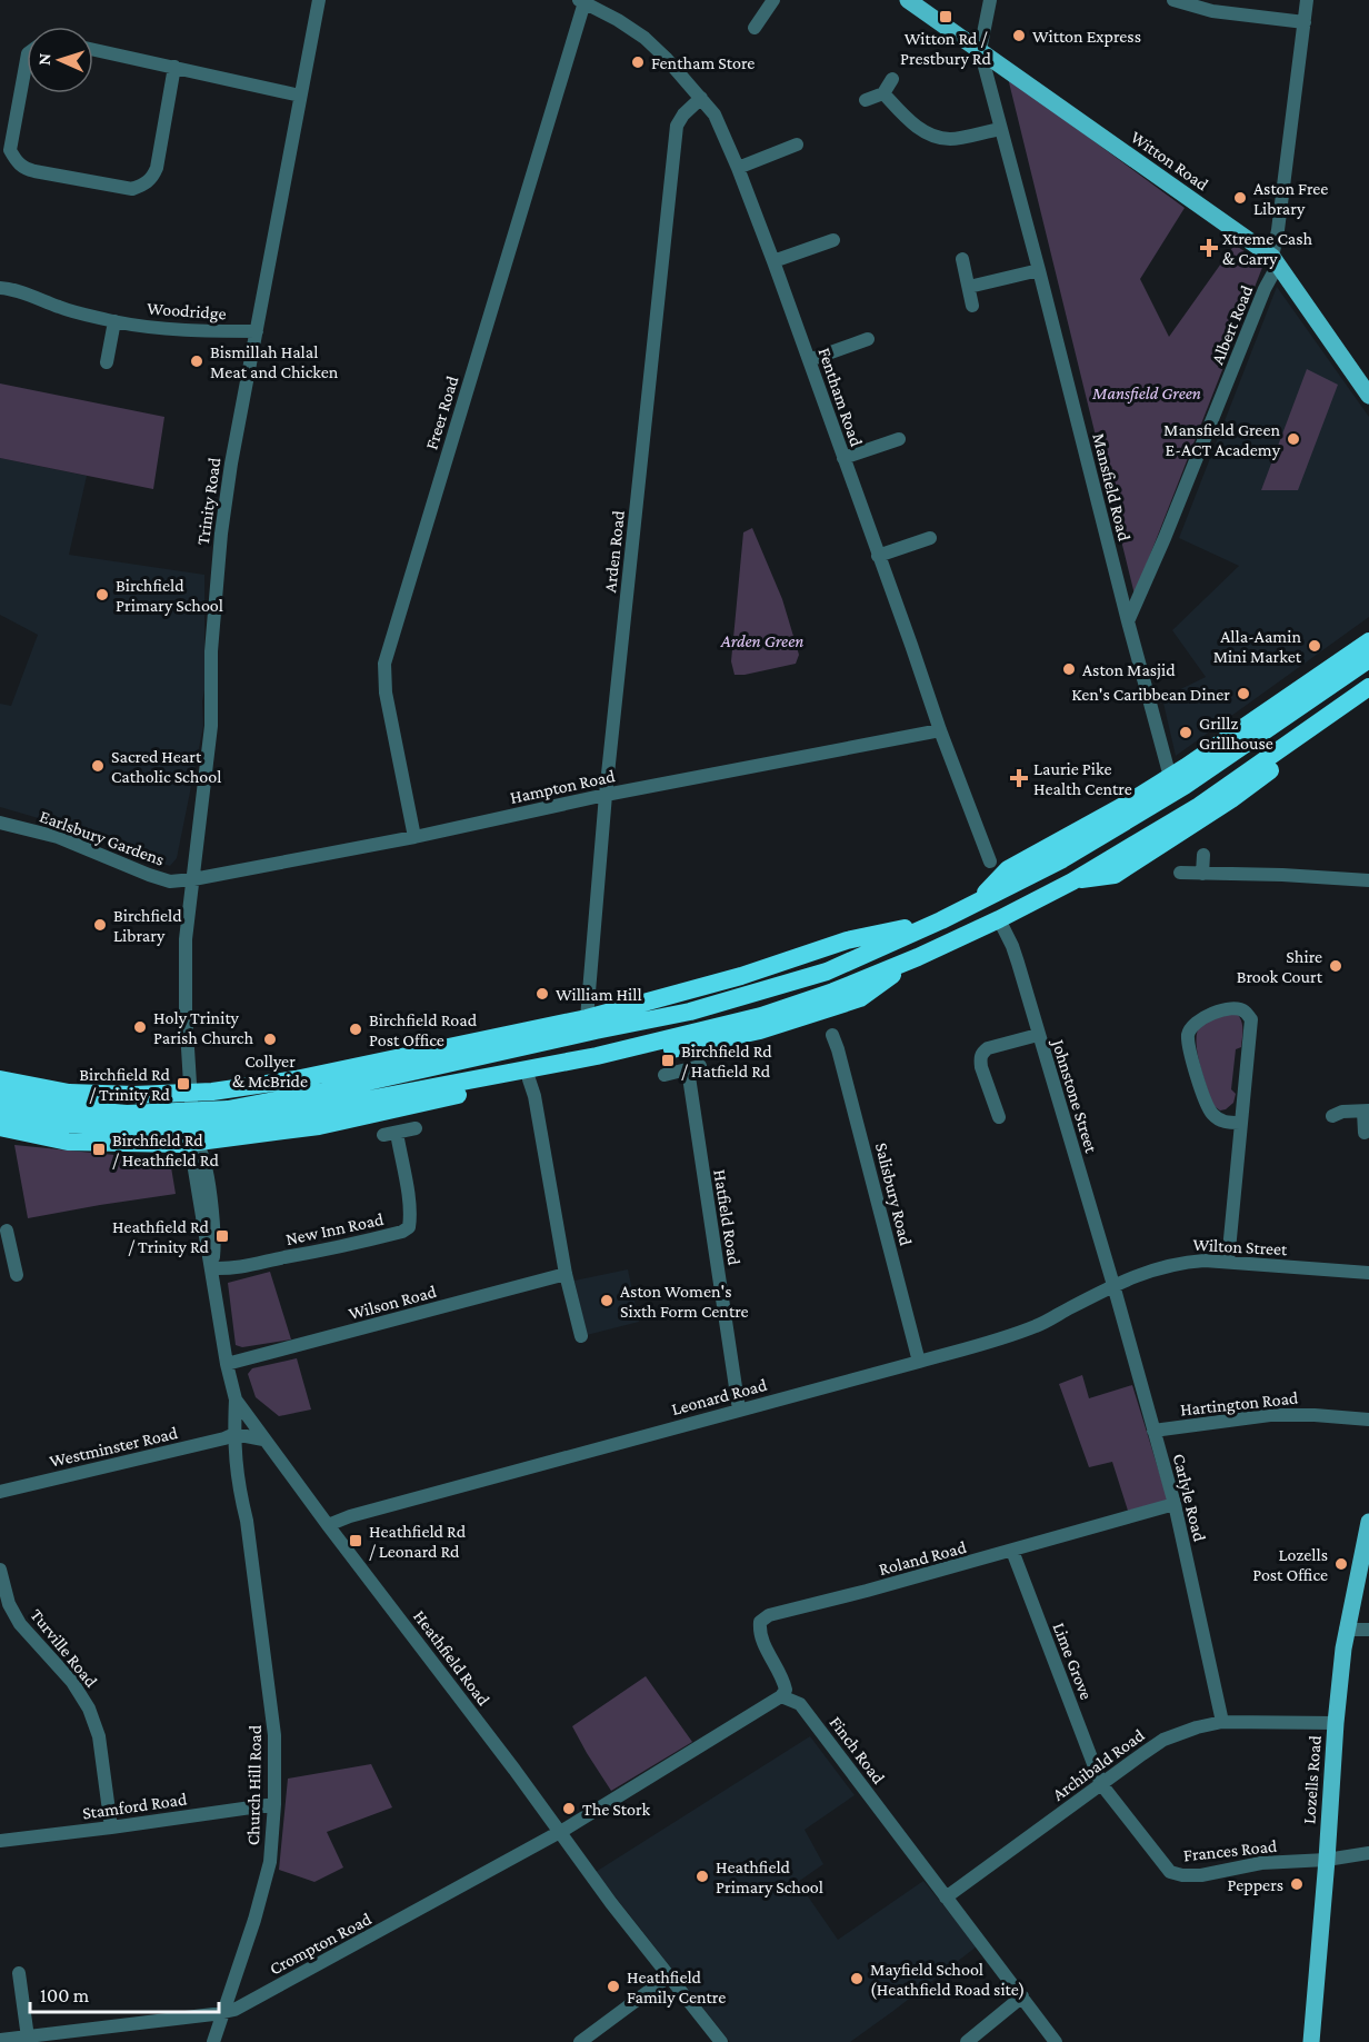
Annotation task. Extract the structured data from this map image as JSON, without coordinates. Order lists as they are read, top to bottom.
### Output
{
  "streets": {
    "main road": ["Witton Road", "Lozells Road"],
    "street": [
      "Woodridge",
      "Albert Road",
      "Fentham Road",
      "Freer Road",
      "Mansfield Road",
      "Trinity Road",
      "Arden Road",
      "Hampton Road",
      "Earlsbury Gardens",
      "Johnstone Street",
      "Salisbury Road",
      "Hatfield Road",
      "New Inn Road",
      "Wilton Street",
      "Wilson Road",
      "Leonard Road",
      "Hartington Road",
      "Westminster Road",
      "Carlyle Road",
      "Roland Road",
      "Turville Road",
      "Heathfield Road",
      "Lime Grove",
      "Finch Road",
      "Archibald Road",
      "Church Hill Road",
      "Stamford Road",
      "Frances Road",
      "Crompton Road"
    ]
  },
  "crossings": [
    ["Witton Road", "Albert Road"],
    ["Witton Road", "Mansfield Road"],
    ["Woodridge", "Trinity Road"],
    ["Albert Road", "Mansfield Road"],
    ["Fentham Road", "Freer Road"],
    ["Fentham Road", "Arden Road"],
    ["Fentham Road", "Hampton Road"],
    ["Freer Road", "Hampton Road"],
    ["Trinity Road", "Hampton Road"],
    ["Trinity Road", "Earlsbury Gardens"],
    ["Trinity Road", "Heathfield Road"],
    ["Arden Road", "Hampton Road"],
    ["Hampton Road", "Earlsbury Gardens"],
    ["Johnstone Street", "Wilton Street"],
    ["Johnstone Street", "Leonard Road"],
    ["Johnstone Street", "Carlyle Road"],
    ["Salisbury Road", "Leonard Road"],
    ["Hatfield Road", "Leonard Road"],
    ["New Inn Road", "Heathfield Road"],
    ["Wilton Street", "Leonard Road"],
    ["Wilton Street", "Carlyle Road"],
    ["Wilson Road", "Heathfield Road"],
    ["Leonard Road", "Carlyle Road"],
    ["Leonard Road", "Heathfield Road"],
    ["Hartington Road", "Carlyle Road"],
    ["Westminster Road", "Heathfield Road"],
    ["Westminster Road", "Church Hill Road"],
    ["Carlyle Road", "Roland Road"],
    ["Carlyle Road", "Archibald Road"],
    ["Roland Road", "Lime Grove"],
    ["Roland Road", "Finch Road"],
    ["Turville Road", "Stamford Road"],
    ["Heathfield Road", "Crompton Road"],
    ["Lime Grove", "Archibald Road"],
    ["Lime Grove", "Frances Road"],
    ["Finch Road", "Archibald Road"],
    ["Archibald Road", "Lozells Road"],
    ["Archibald Road", "Frances Road"],
    ["Lozells Road", "Frances Road"],
    ["Church Hill Road", "Stamford Road"],
    ["Church Hill Road", "Crompton Road"]
  ],
  "parks": ["Mansfield Green", "Arden Green"],
  "places": {
    "transit": [
      "Witton Rd / Prestbury Rd",
      "Birchfield Rd / Hatfield Rd",
      "Birchfield Rd / Trinity Rd",
      "Birchfield Rd / Heathfield Rd",
      "Heathfield Rd / Trinity Rd",
      "Heathfield Rd / Leonard Rd"
    ],
    "other": [
      "Witton Express",
      "Fentham Store",
      "Aston Free Library",
      "Bismillah Halal Meat and Chicken",
      "Mansfield Green E-ACT Academy",
      "Birchfield Primary School",
      "Alla-Aamin Mini Market",
      "Aston Masjid",
      "Ken's Caribbean Diner",
      "Grillz Grillhouse",
      "Sacred Heart Catholic School",
      "Birchfield Library",
      "Shire Brook Court",
      "William Hill",
      "Holy Trinity Parish Church",
      "Birchfield Road Post Office",
      "Collyer & McBride",
      "Aston Women's Sixth Form Centre",
      "Lozells Post Office",
      "The Stork",
      "Heathfield Primary School",
      "Peppers",
      "Mayfield School (Heathfield Road site)",
      "Heathfield Family Centre"
    ],
    "health": ["Xtreme Cash & Carry", "Laurie Pike Health Centre"]
  },
  "scale_bar": "100 m",
  "north": "left"
}
